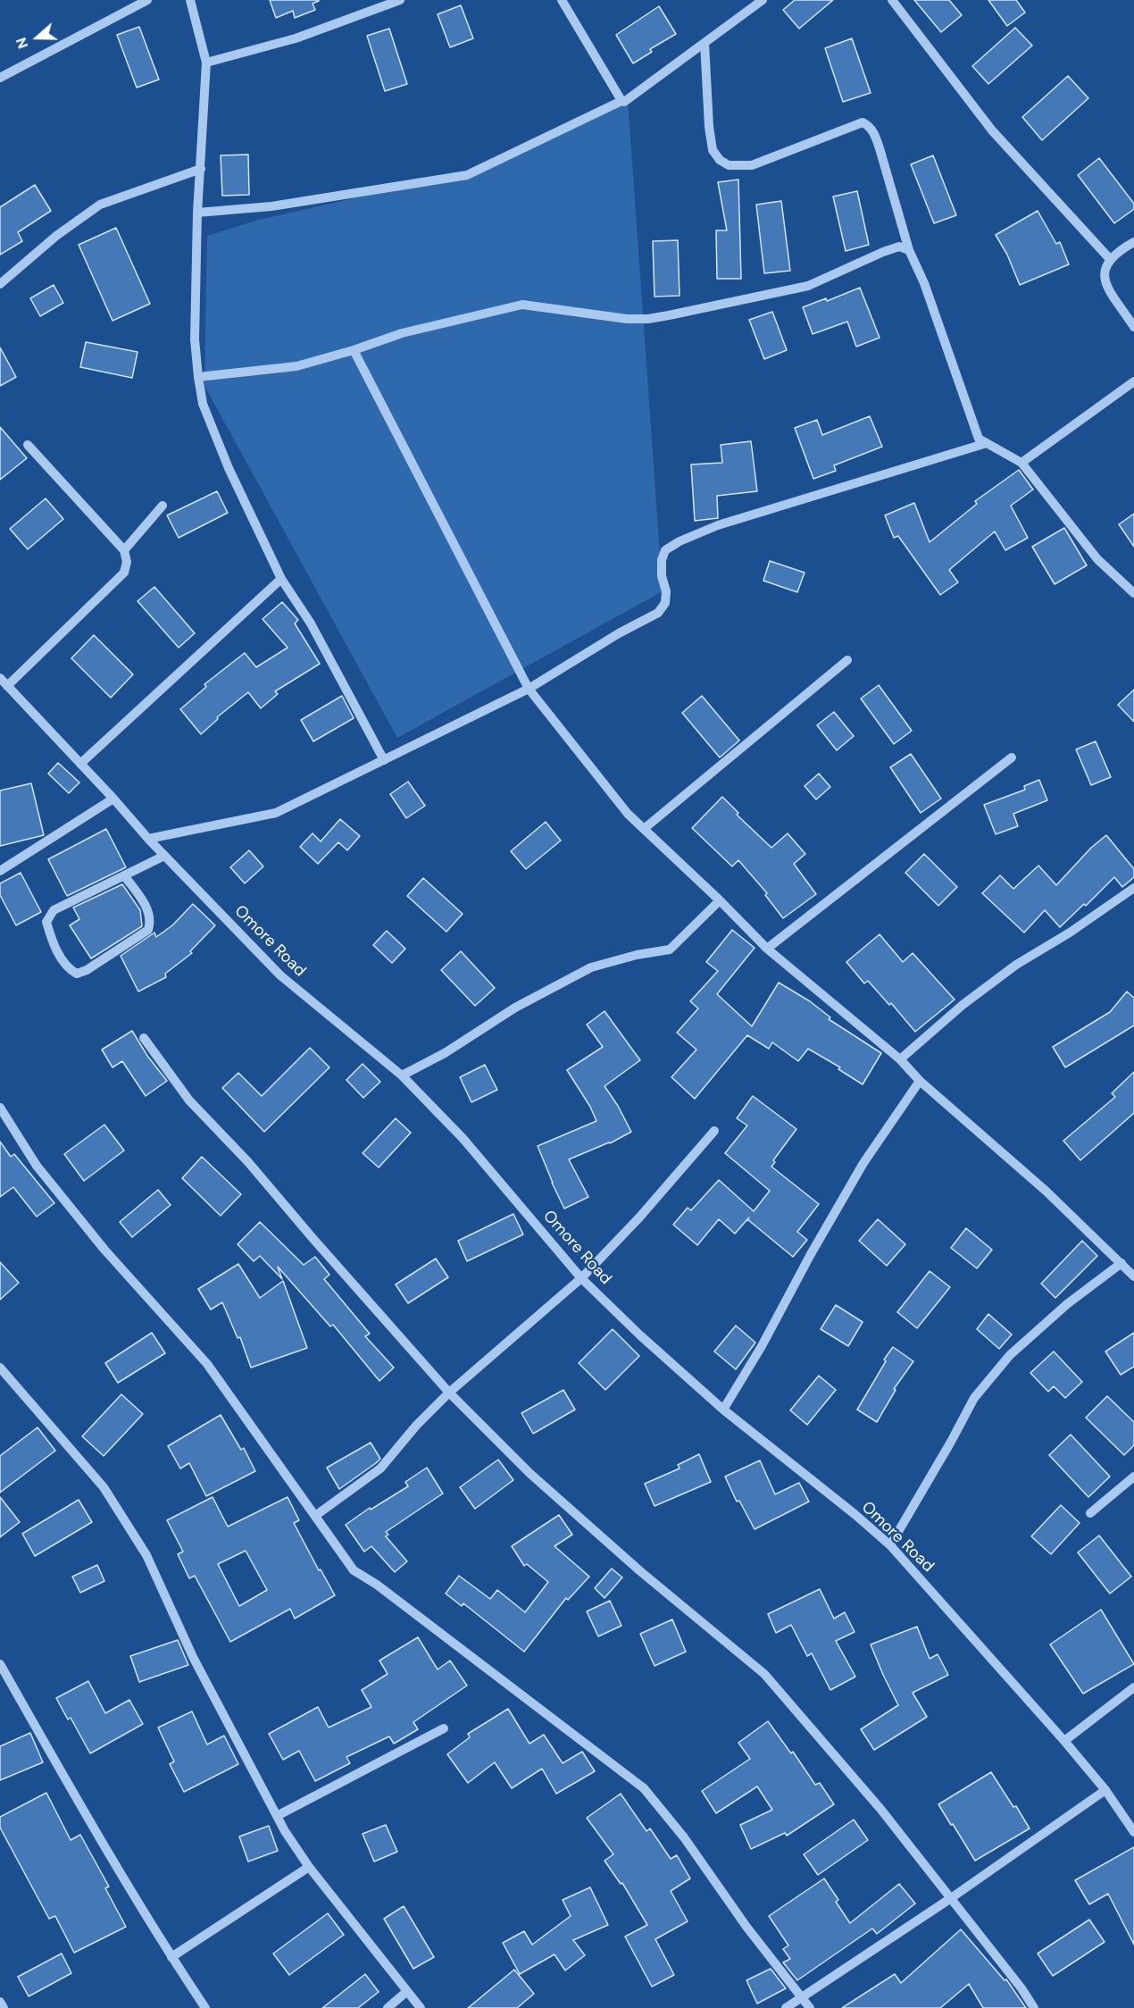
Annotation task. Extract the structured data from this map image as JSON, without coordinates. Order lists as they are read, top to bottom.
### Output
{
  "streets": {
    "street": ["Omore Road"]
  },
  "north": "left"
}
